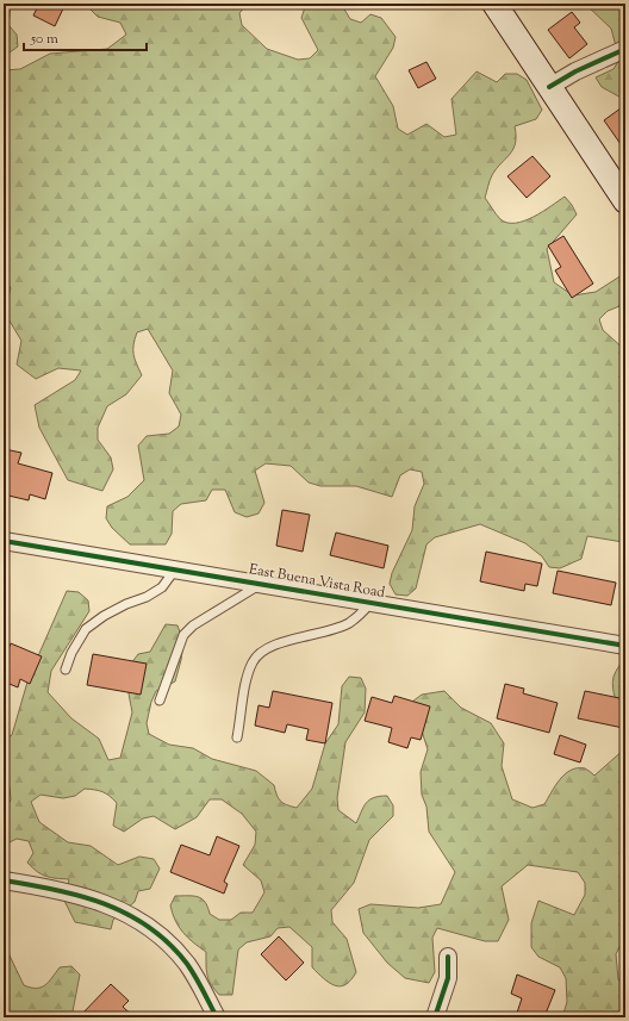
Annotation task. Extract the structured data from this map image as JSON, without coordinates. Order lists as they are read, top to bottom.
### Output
{
  "streets": {
    "street": ["East Buena Vista Road"]
  },
  "scale_bar": "50 m"
}
